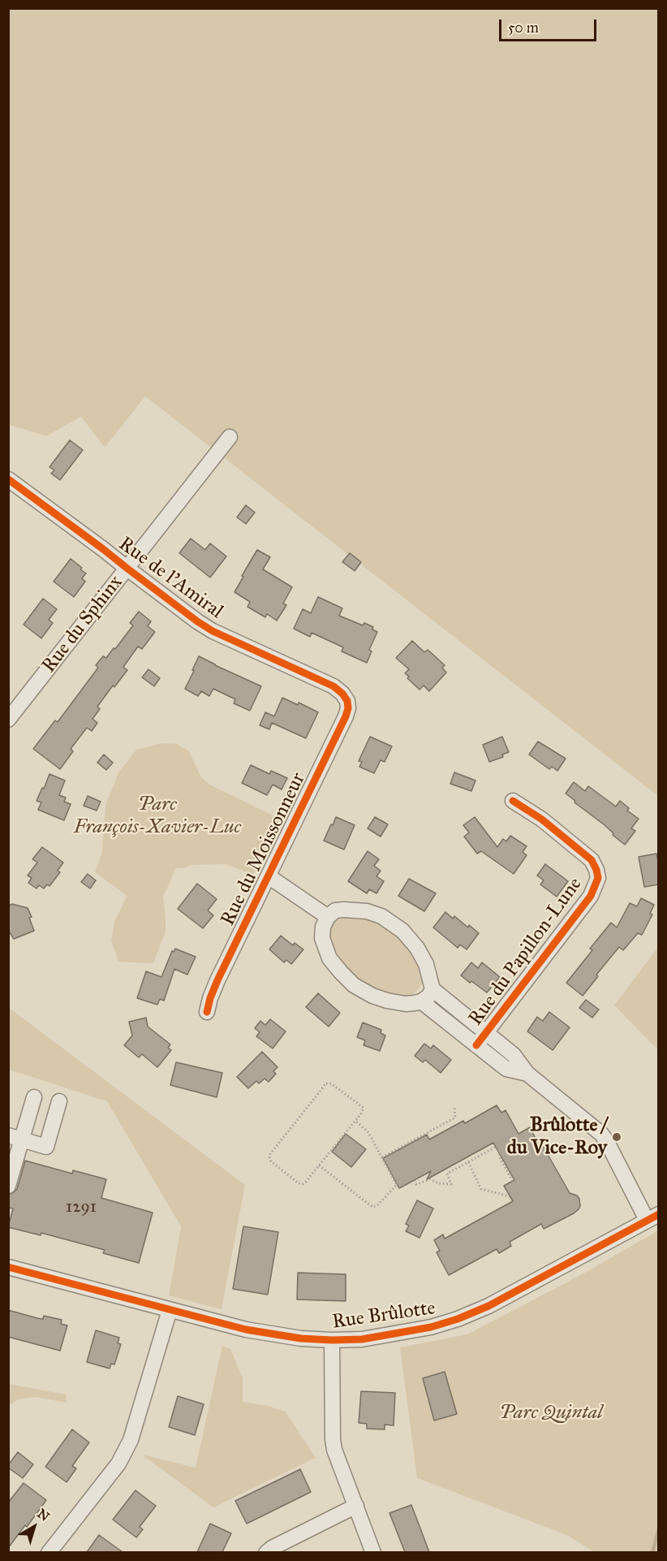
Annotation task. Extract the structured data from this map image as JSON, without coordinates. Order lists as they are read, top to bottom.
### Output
{
  "streets": {
    "street": [
      "Rue de l'Amiral",
      "Rue du Sphinx",
      "Rue du Moissonneur",
      "Rue du Papillon-Lune",
      "Rue Brûlotte"
    ]
  },
  "crossings": [
    ["Rue de l'Amiral", "Rue du Sphinx"],
    ["Rue de l'Amiral", "Rue du Moissonneur"]
  ],
  "parks": ["Parc François-Xavier-Luc", "Parc Quintal"],
  "places": ["Brûlotte / du Vice-Roy"],
  "house_numbers": ["1291"],
  "scale_bar": "50 m",
  "north": "top right"
}
